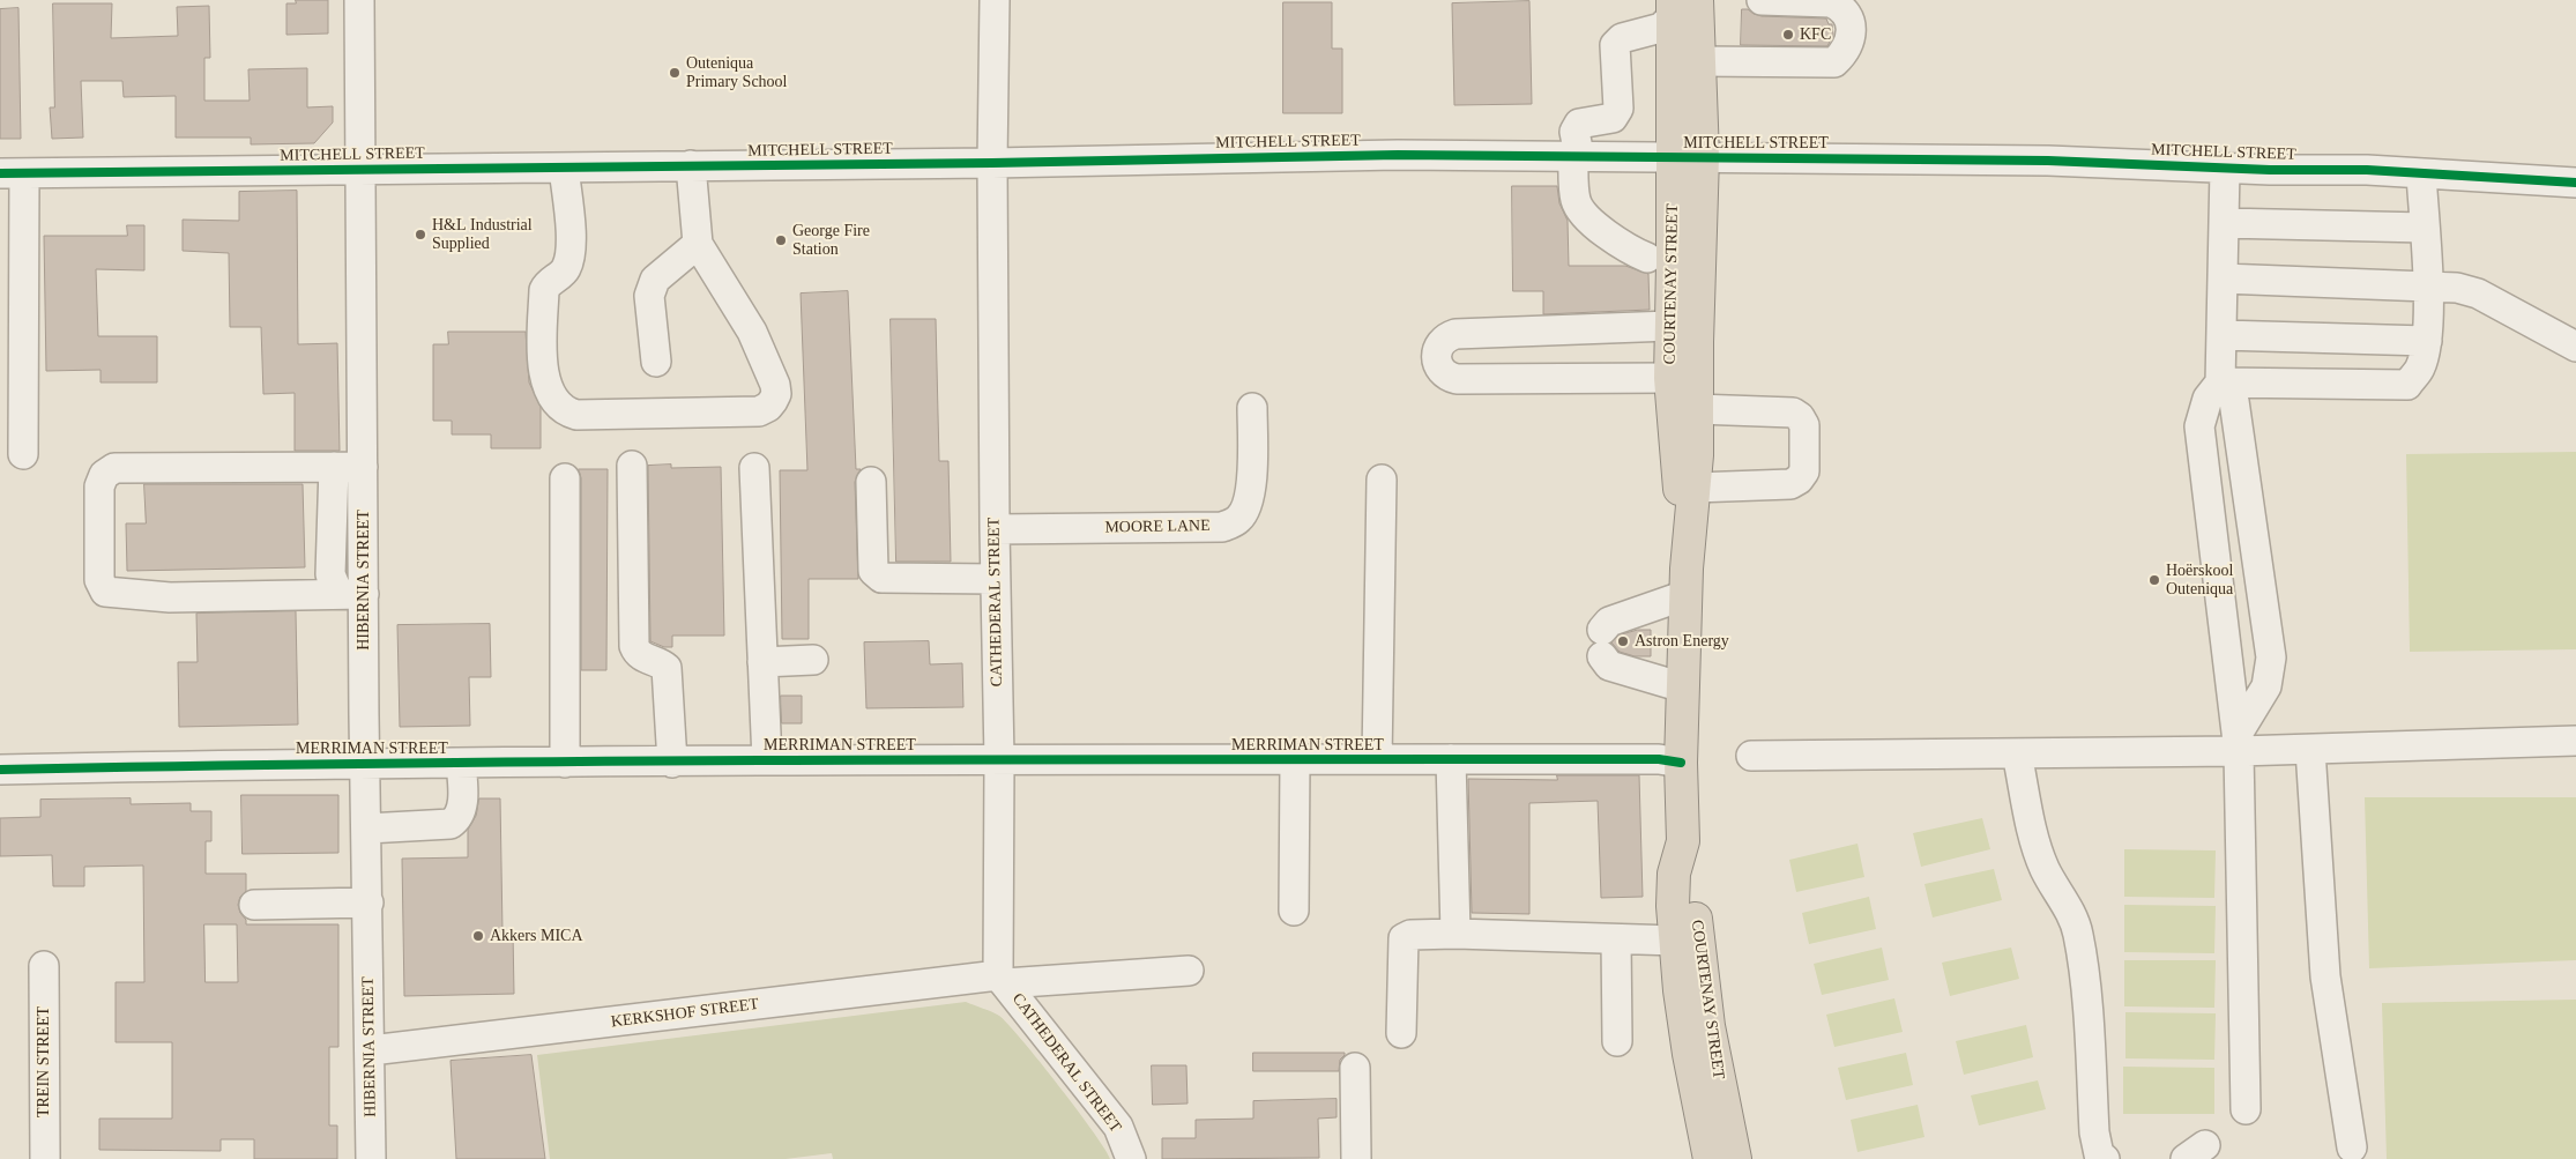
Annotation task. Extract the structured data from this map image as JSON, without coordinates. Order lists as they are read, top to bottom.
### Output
{
  "streets": {
    "highway": ["COURTENAY STREET"],
    "street": [
      "MITCHELL STREET",
      "MOORE LANE",
      "HIBERNIA STREET",
      "CATHEDERAL STREET",
      "MERRIMAN STREET",
      "KERKSHOF STREET",
      "TREIN STREET"
    ]
  },
  "crossings": [
    ["MITCHELL STREET", "COURTENAY STREET"],
    ["MITCHELL STREET", "HIBERNIA STREET"],
    ["MITCHELL STREET", "CATHEDERAL STREET"],
    ["COURTENAY STREET", "MERRIMAN STREET"],
    ["MOORE LANE", "CATHEDERAL STREET"],
    ["HIBERNIA STREET", "MERRIMAN STREET"],
    ["HIBERNIA STREET", "KERKSHOF STREET"],
    ["CATHEDERAL STREET", "MERRIMAN STREET"],
    ["CATHEDERAL STREET", "KERKSHOF STREET"]
  ],
  "places": [
    "KFC",
    "Outeniqua Primary School",
    "H&L Industrial Supplied",
    "George Fire Station",
    "Hoërskool Outeniqua",
    "Astron Energy",
    "Akkers MICA"
  ]
}
